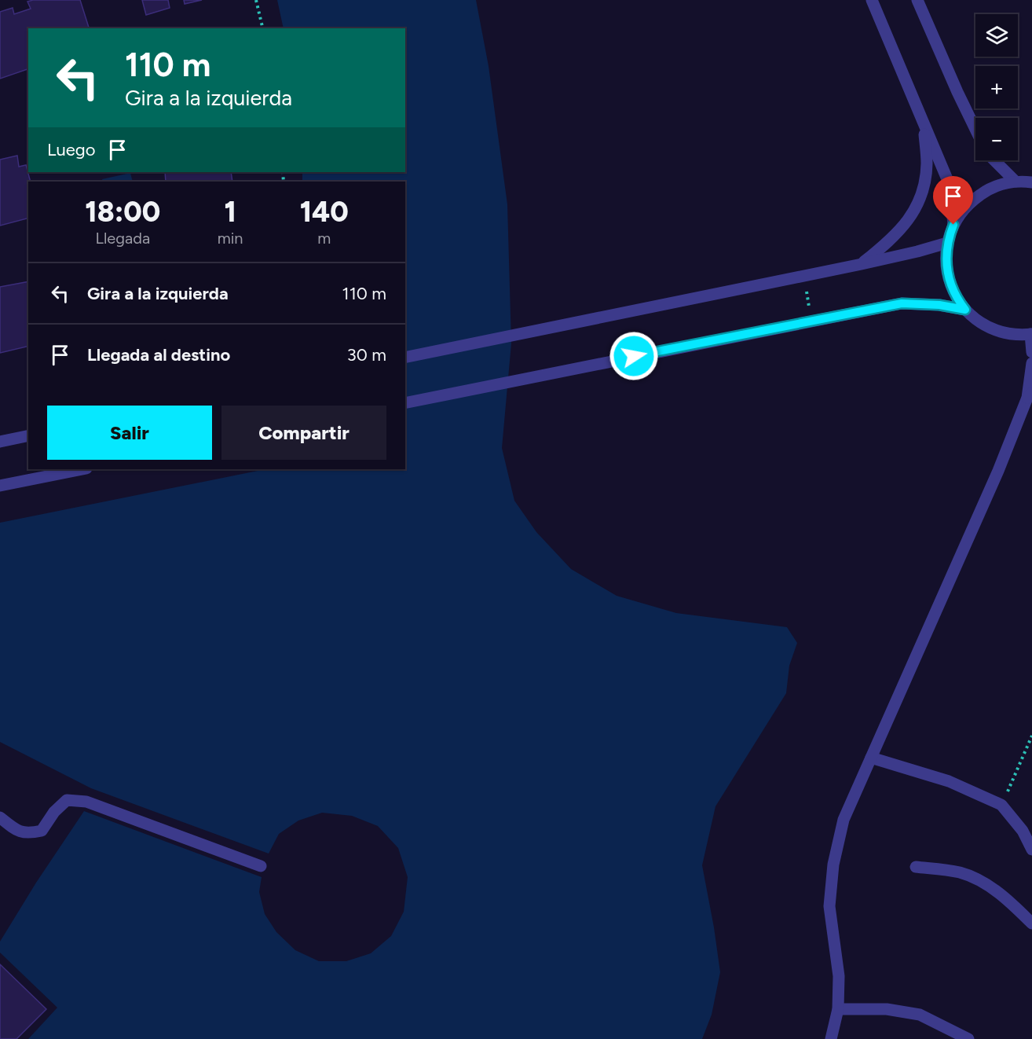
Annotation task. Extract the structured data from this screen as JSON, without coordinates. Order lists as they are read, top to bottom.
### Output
{
  "page": {
    "map_buttons": ["+", "−"],
    "turn": ["110 m", "Gira a la izquierda"],
    "then": "Luego",
    "eta": [
      "18:00",
      "Llegada",
      "1",
      "min",
      "140",
      "m"
    ],
    "list": [
      {
        "name": "Gira a la izquierda",
        "value": "110 m"
      },
      {
        "name": "Llegada al destino",
        "value": "30 m"
      }
    ],
    "buttons": ["Salir", "Compartir"]
  }
}
